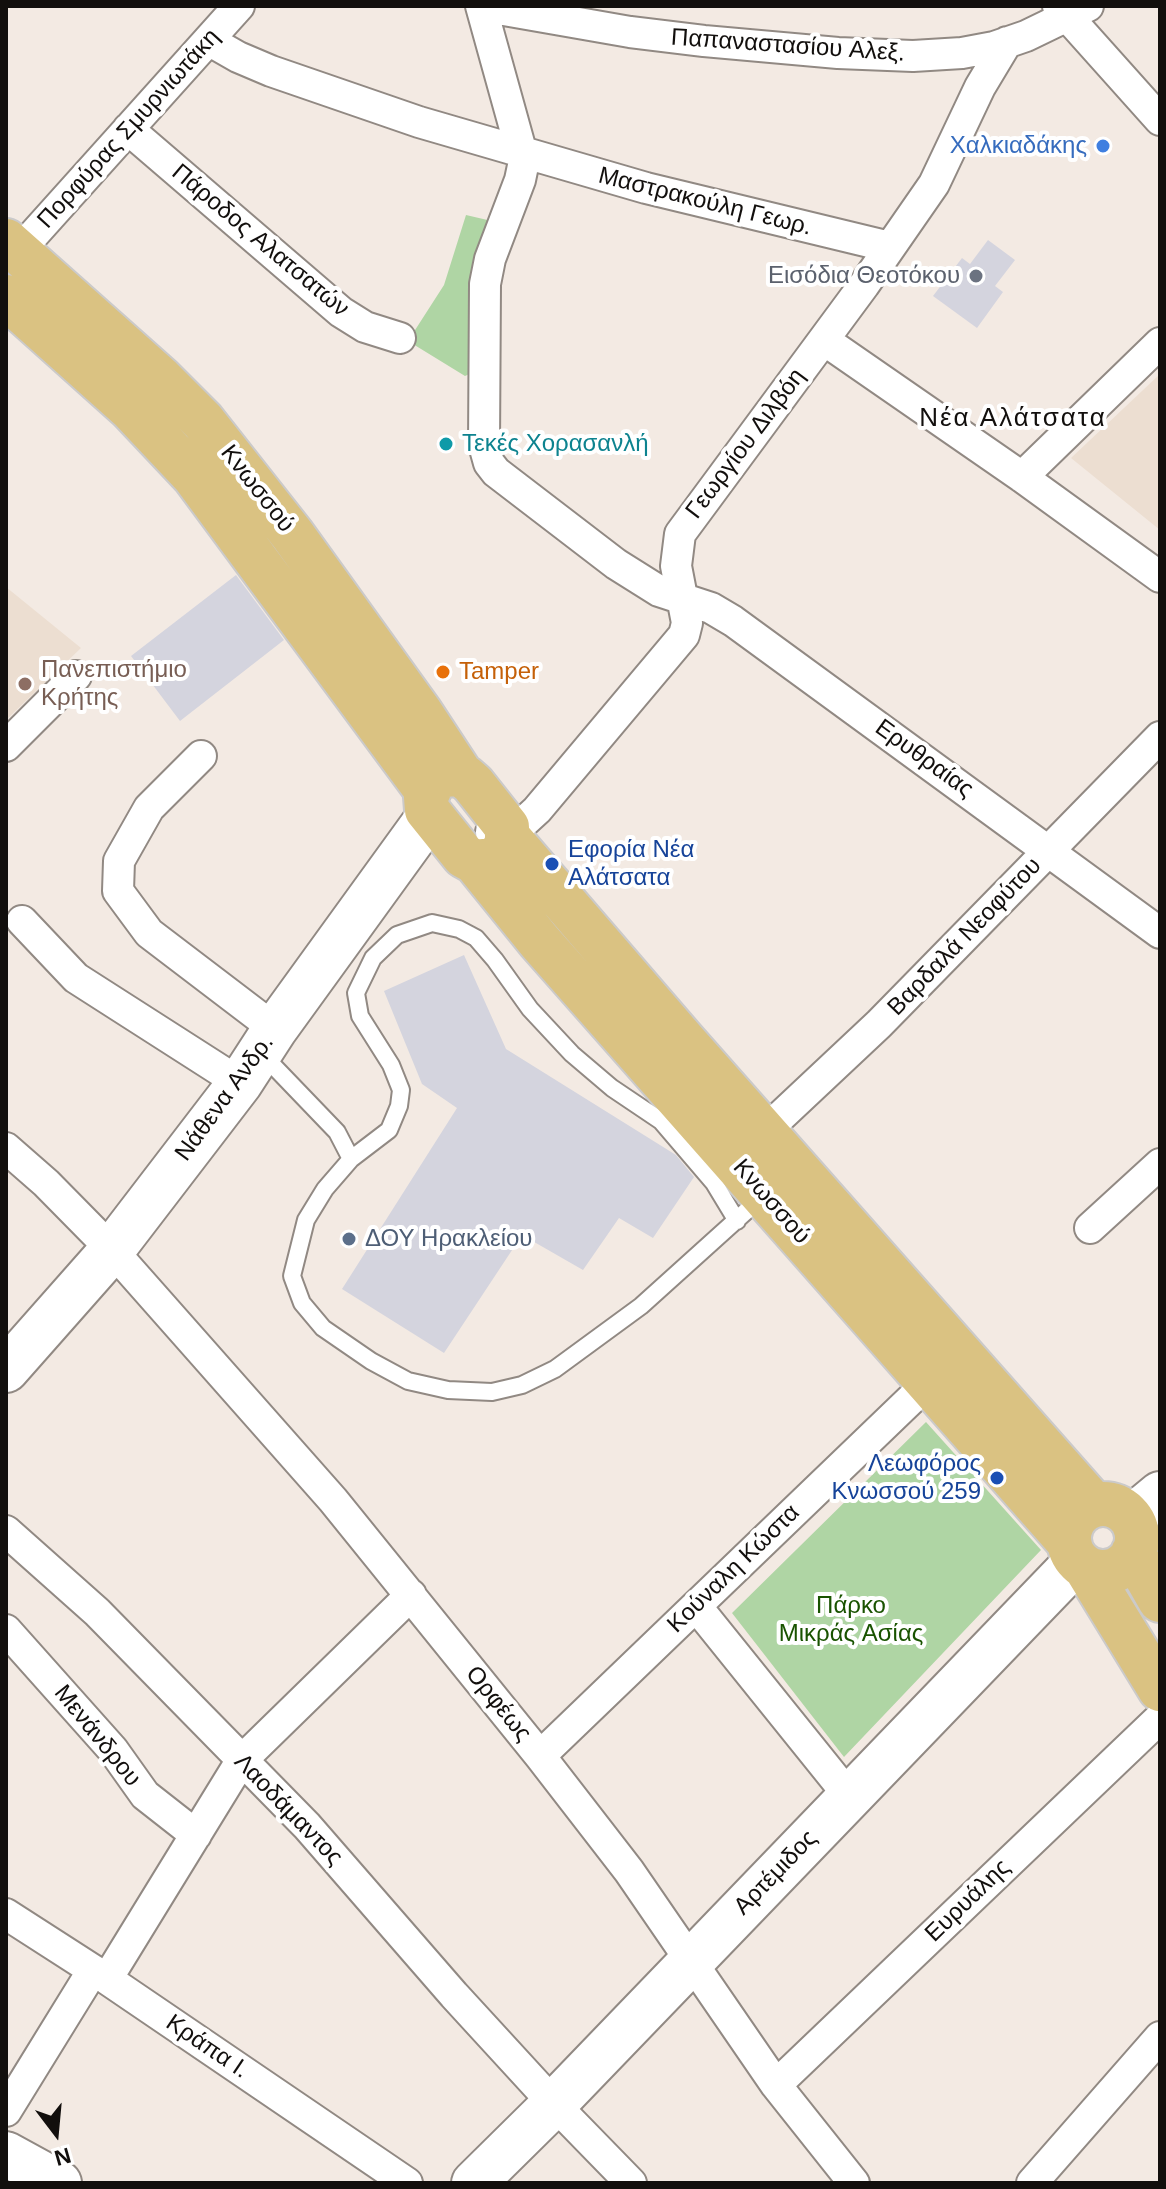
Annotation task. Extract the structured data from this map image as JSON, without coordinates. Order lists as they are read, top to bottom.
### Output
{
  "streets": {
    "main road": ["Κνωσσού"],
    "street": [
      "Παπαναστασίου Αλεξ.",
      "Πορφύρας Σμυρνιωτάκη",
      "Μαστρακούλη Γεωρ.",
      "Πάροδος Αλατσατών",
      "Γεωργίου Διλβόη",
      "Ερυθραίας",
      "Βαρδαλά Νεοφύτου",
      "Νάθενα Ανδρ.",
      "Κούναλη Κώστα",
      "Ορφέως",
      "Μενάνδρου",
      "Λαοδάμαντος",
      "Αρτέμιδος",
      "Ευρυάλης",
      "Κράπα Ι."
    ]
  },
  "crossings": [
    ["Παπαναστασίου Αλεξ.", "Γεωργίου Διλβόη"],
    ["Πορφύρας Σμυρνιωτάκη", "Μαστρακούλη Γεωρ."],
    ["Πορφύρας Σμυρνιωτάκη", "Πάροδος Αλατσατών"],
    ["Πορφύρας Σμυρνιωτάκη", "Κνωσσού"],
    ["Μαστρακούλη Γεωρ.", "Γεωργίου Διλβόη"],
    ["Γεωργίου Διλβόη", "Κνωσσού"],
    ["Γεωργίου Διλβόη", "Ερυθραίας"],
    ["Κνωσσού", "Βαρδαλά Νεοφύτου"],
    ["Κνωσσού", "Νάθενα Ανδρ."],
    ["Κνωσσού", "Κούναλη Κώστα"],
    ["Κνωσσού", "Αρτέμιδος"],
    ["Ερυθραίας", "Βαρδαλά Νεοφύτου"],
    ["Νάθενα Ανδρ.", "Ορφέως"],
    ["Κούναλη Κώστα", "Ορφέως"],
    ["Ορφέως", "Αρτέμιδος"],
    ["Ορφέως", "Ευρυάλης"],
    ["Λαοδάμαντος", "Αρτέμιδος"]
  ],
  "districts": ["Νέα Αλάτσατα"],
  "parks": ["Πάρκο Μικράς Ασίας"],
  "places": [
    "Χαλκιαδάκης",
    "Εισόδια Θεοτόκου",
    "Τεκές Χορασανλή",
    "Tamper",
    "Πανεπιστήμιο Κρήτης",
    "Εφορία Νέα Αλάτσατα",
    "ΔΟΥ Ηρακλείου",
    "Λεωφόρος Κνωσσού 259"
  ],
  "north": "bottom"
}
